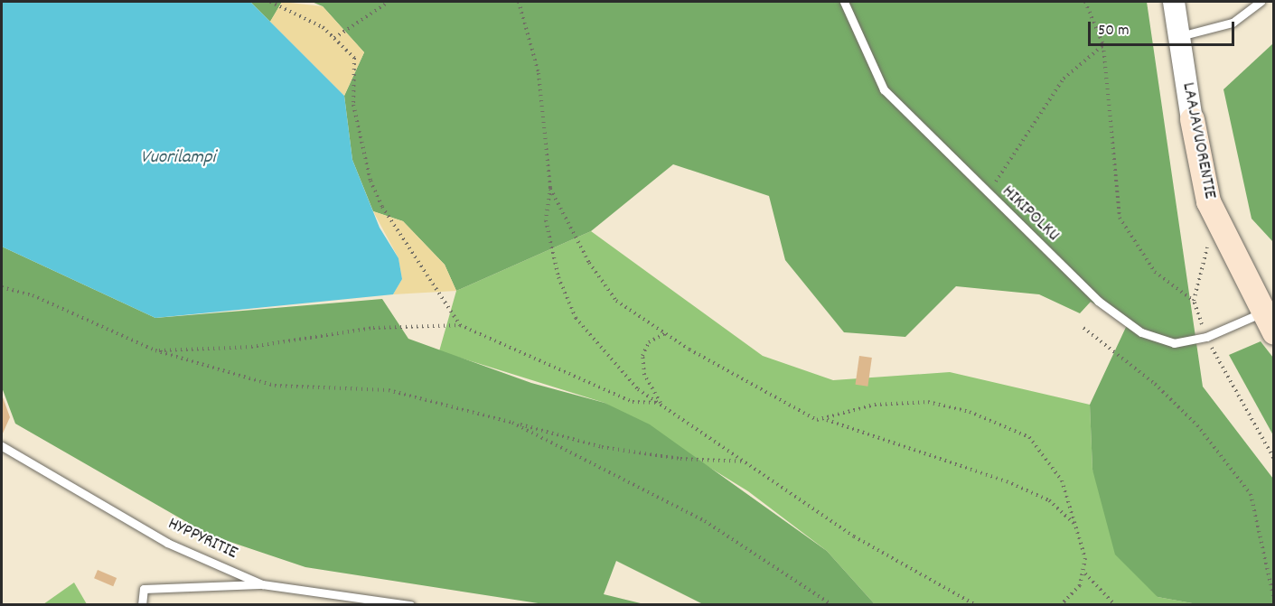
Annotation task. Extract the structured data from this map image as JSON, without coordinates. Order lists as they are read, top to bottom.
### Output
{
  "streets": {
    "main road": ["LAAJAVUORENTIE"],
    "lane": ["HIKIPOLKU", "HYPPYRITIE"]
  },
  "crossings": [
    ["LAAJAVUORENTIE", "HIKIPOLKU"]
  ],
  "water": ["Vuorilampi"],
  "scale_bar": "50 m"
}
